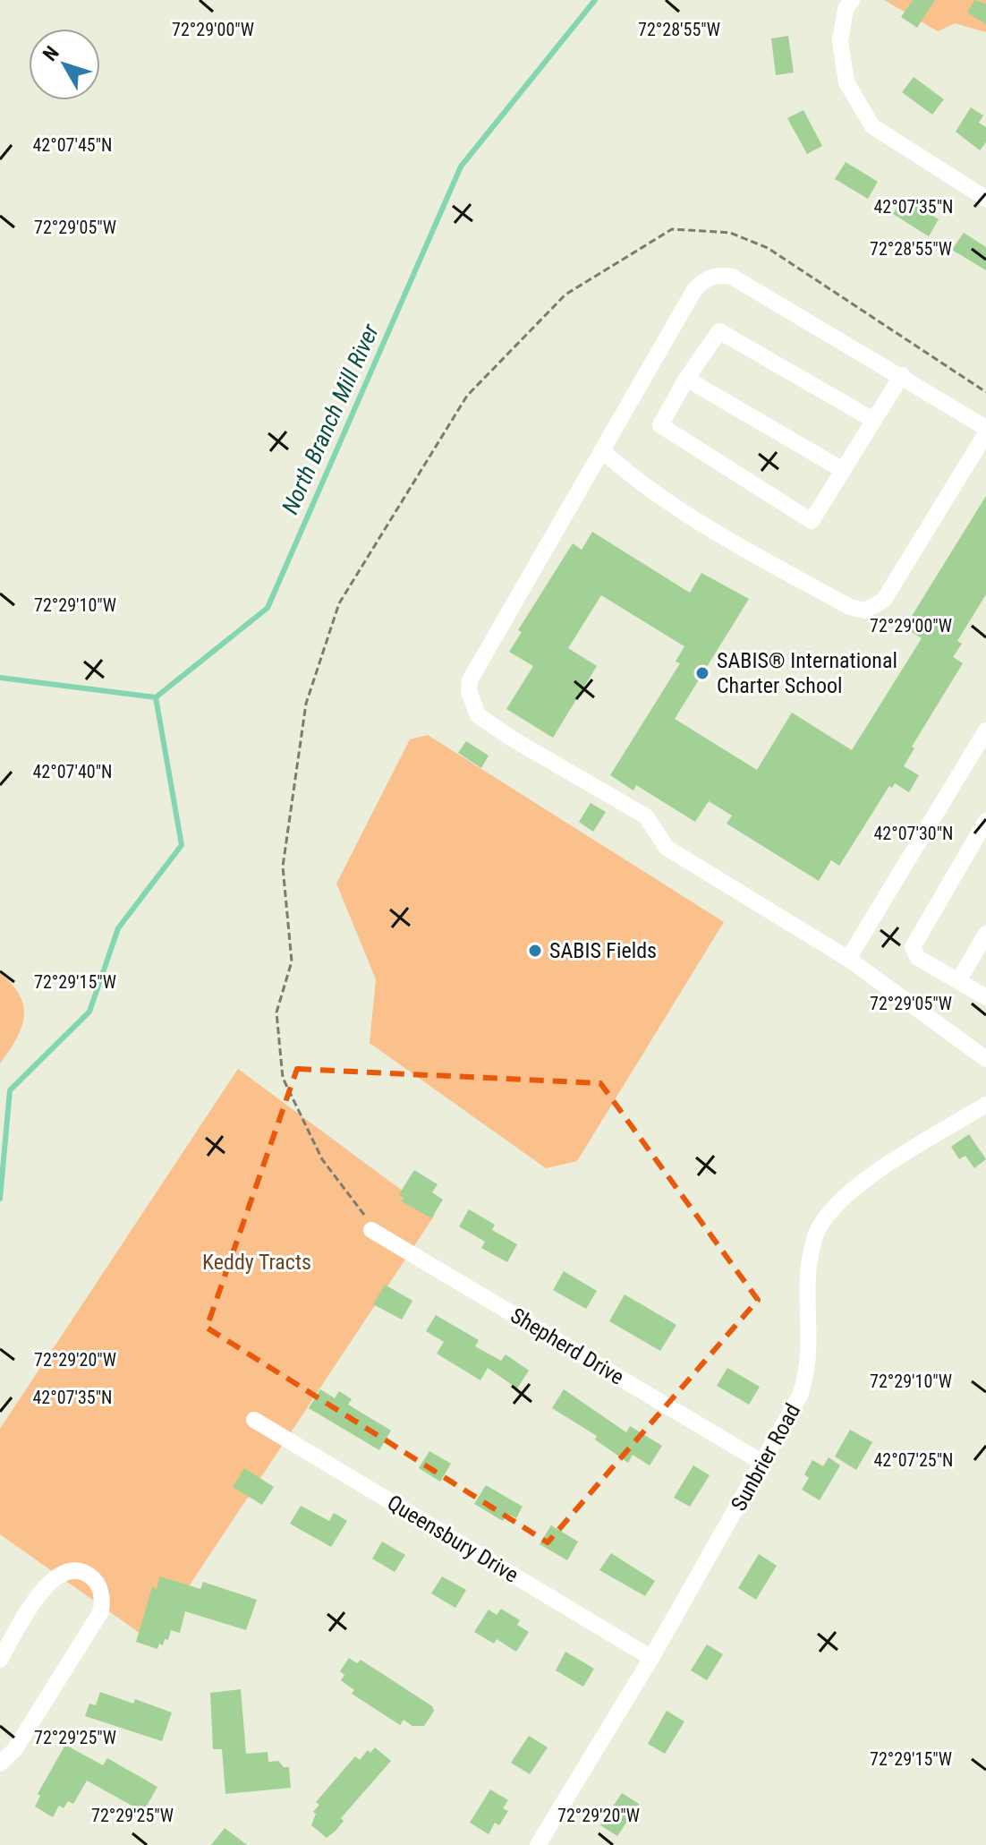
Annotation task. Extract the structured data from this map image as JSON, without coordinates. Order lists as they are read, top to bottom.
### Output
{
  "streets": {
    "street": ["Shepherd Drive", "Sunbrier Road", "Queensbury Drive"]
  },
  "crossings": [
    ["Shepherd Drive", "Sunbrier Road"],
    ["Sunbrier Road", "Queensbury Drive"]
  ],
  "water": ["North Branch Mill River"],
  "parks": ["Keddy Tracts"],
  "places": ["SABIS® International Charter School", "SABIS Fields"],
  "north": "top left",
  "coordinates": [
    "72°29'00\"W",
    "72°28'55\"W",
    "42°07'45\"N",
    "42°07'35\"N",
    "72°29'05\"W",
    "72°29'10\"W",
    "42°07'40\"N",
    "42°07'30\"N",
    "72°29'15\"W",
    "72°29'20\"W",
    "42°07'25\"N",
    "72°29'25\"W"
  ]
}
